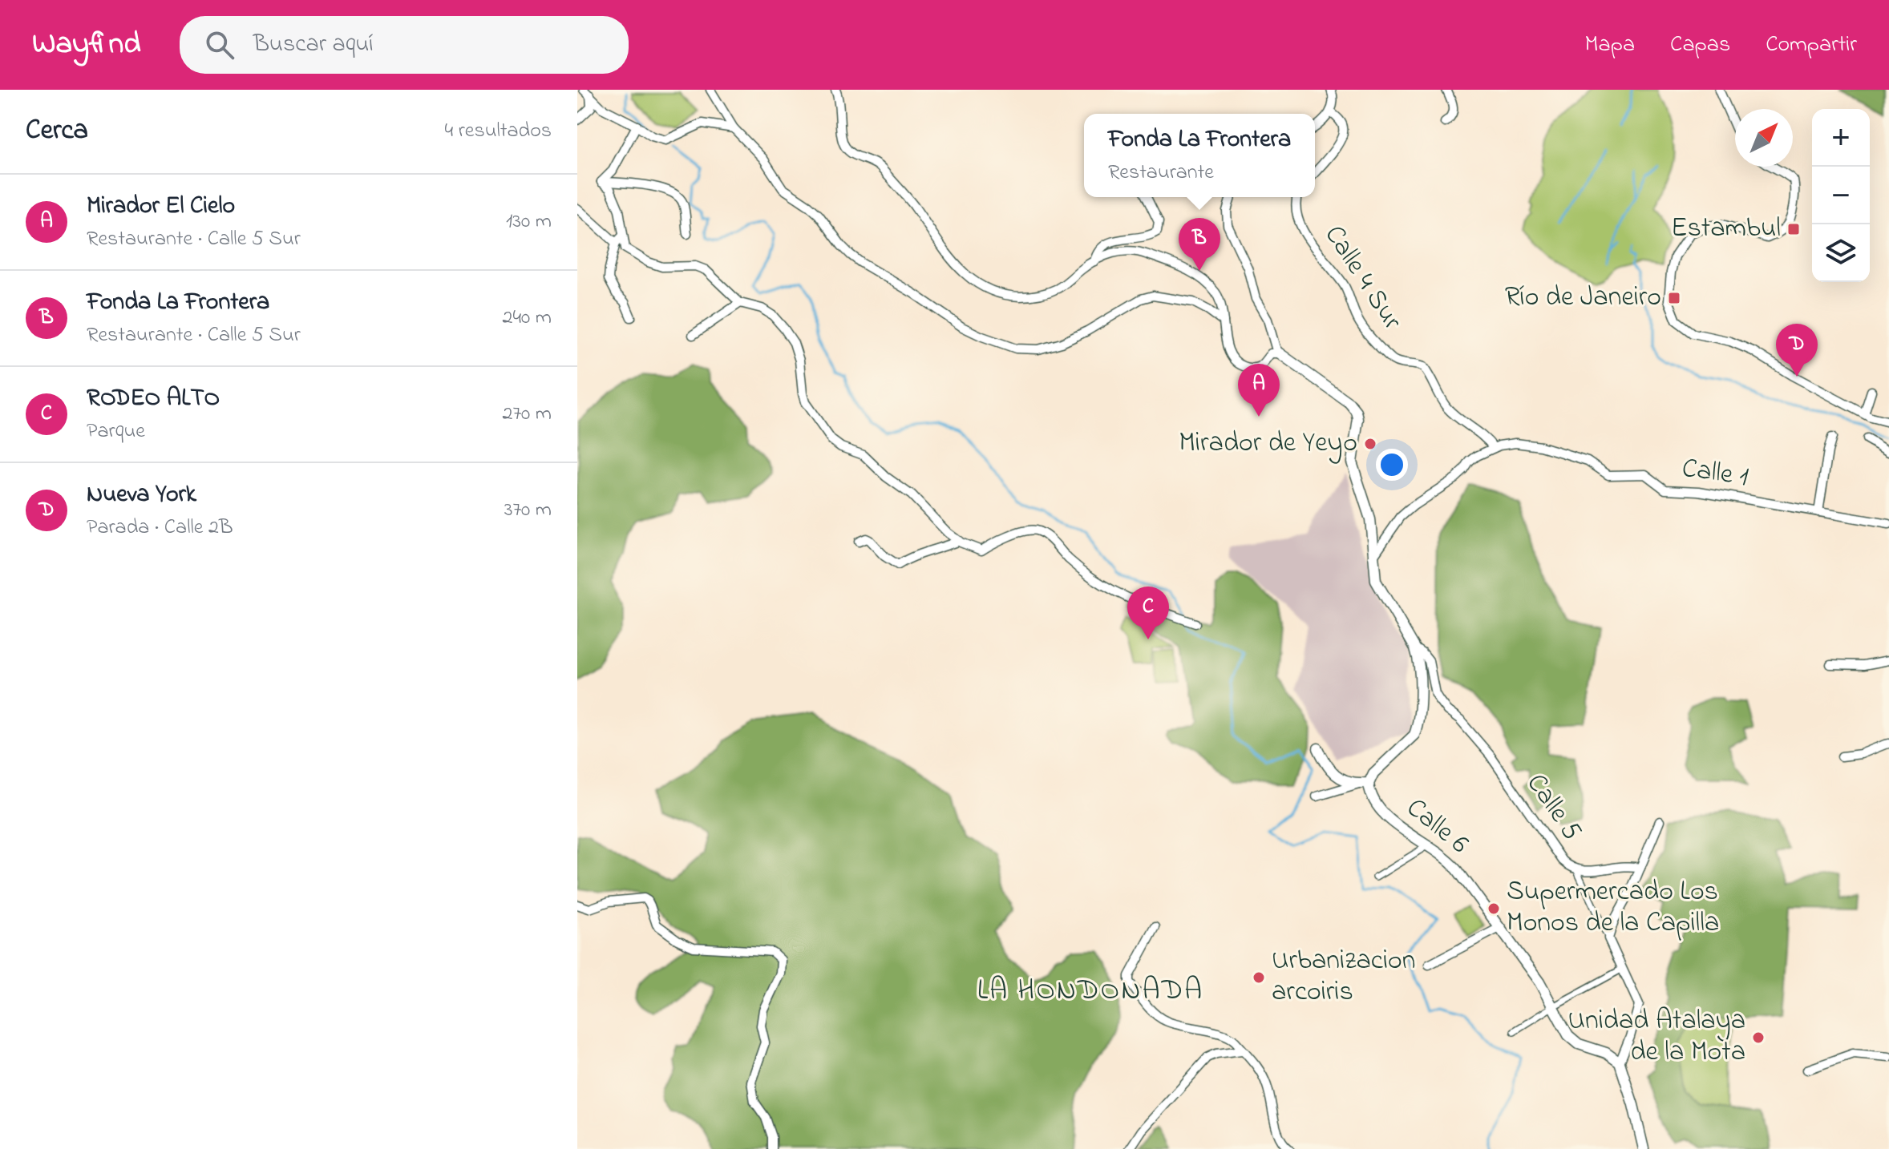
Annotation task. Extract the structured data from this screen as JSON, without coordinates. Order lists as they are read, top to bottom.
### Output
{
  "streets": {
    "street": [
      "Calle 4 Sur",
      "Calle 1",
      "Calle 5",
      "Calle 6"
    ]
  },
  "crossings": [
    ["Calle 4 Sur", "Calle 1"],
    ["Calle 5", "Calle 6"]
  ],
  "districts": ["LA HONDONADA"],
  "places": {
    "transit": ["Estambul", "Río de Janeiro"],
    "other": [
      "Mirador de Yeyo",
      "Supermercado Los Monos de la Capilla",
      "Urbanizacion arcoiris",
      "Unidad Atalaya de la Mota"
    ]
  },
  "north": "top right",
  "page": {
    "header": "Wayfind",
    "search": "Buscar aquí",
    "nav": ["Mapa", "Capas", "Compartir"],
    "heading": ["Cerca", "4 resultados"],
    "map_buttons": ["+", "−"],
    "popup": ["Fonda La Frontera", "Restaurante"],
    "list": [
      {
        "mark": "A",
        "name": "Mirador El Cielo",
        "note": "Restaurante · Calle 5 Sur",
        "value": "130 m"
      },
      {
        "mark": "B",
        "name": "Fonda La Frontera",
        "note": "Restaurante · Calle 5 Sur",
        "value": "240 m"
      },
      {
        "mark": "C",
        "name": "RODEO ALTO",
        "note": "Parque",
        "value": "270 m"
      },
      {
        "mark": "D",
        "name": "Nueva York",
        "note": "Parada · Calle 2B",
        "value": "370 m"
      }
    ],
    "pins": [
      "B",
      "D",
      "A",
      "C"
    ]
  }
}
